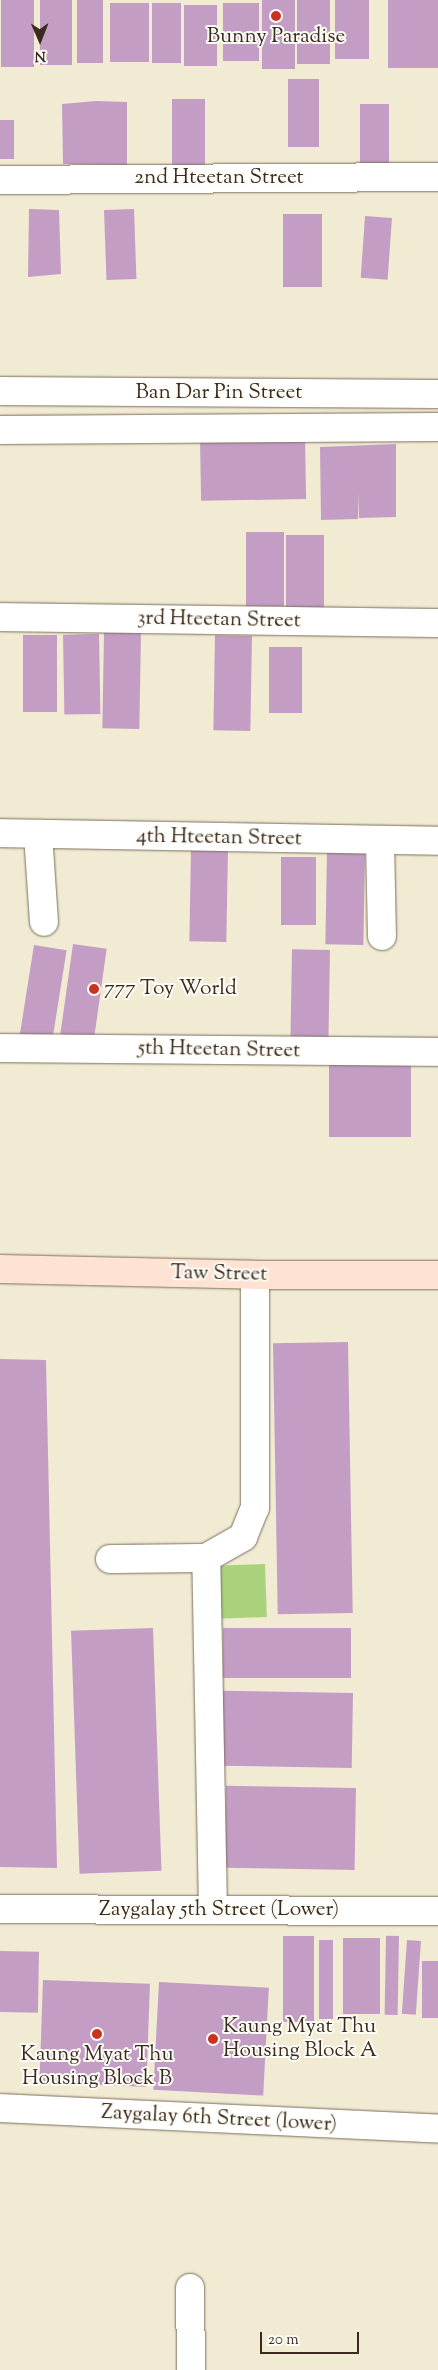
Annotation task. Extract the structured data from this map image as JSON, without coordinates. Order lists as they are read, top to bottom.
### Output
{
  "streets": {
    "street": [
      "2nd Hteetan Street",
      "Ban Dar Pin Street",
      "3rd Hteetan Street",
      "4th Hteetan Street",
      "5th Hteetan Street",
      "Taw Street",
      "Zaygalay 5th Street (Lower)",
      "Zaygalay 6th Street (lower)"
    ]
  },
  "places": [
    "Bunny Paradise",
    "777 Toy World",
    "Kaung Myat Thu Housing Block B",
    "Kaung Myat Thu Housing Block A"
  ],
  "scale_bar": "20 m",
  "north": "bottom"
}
